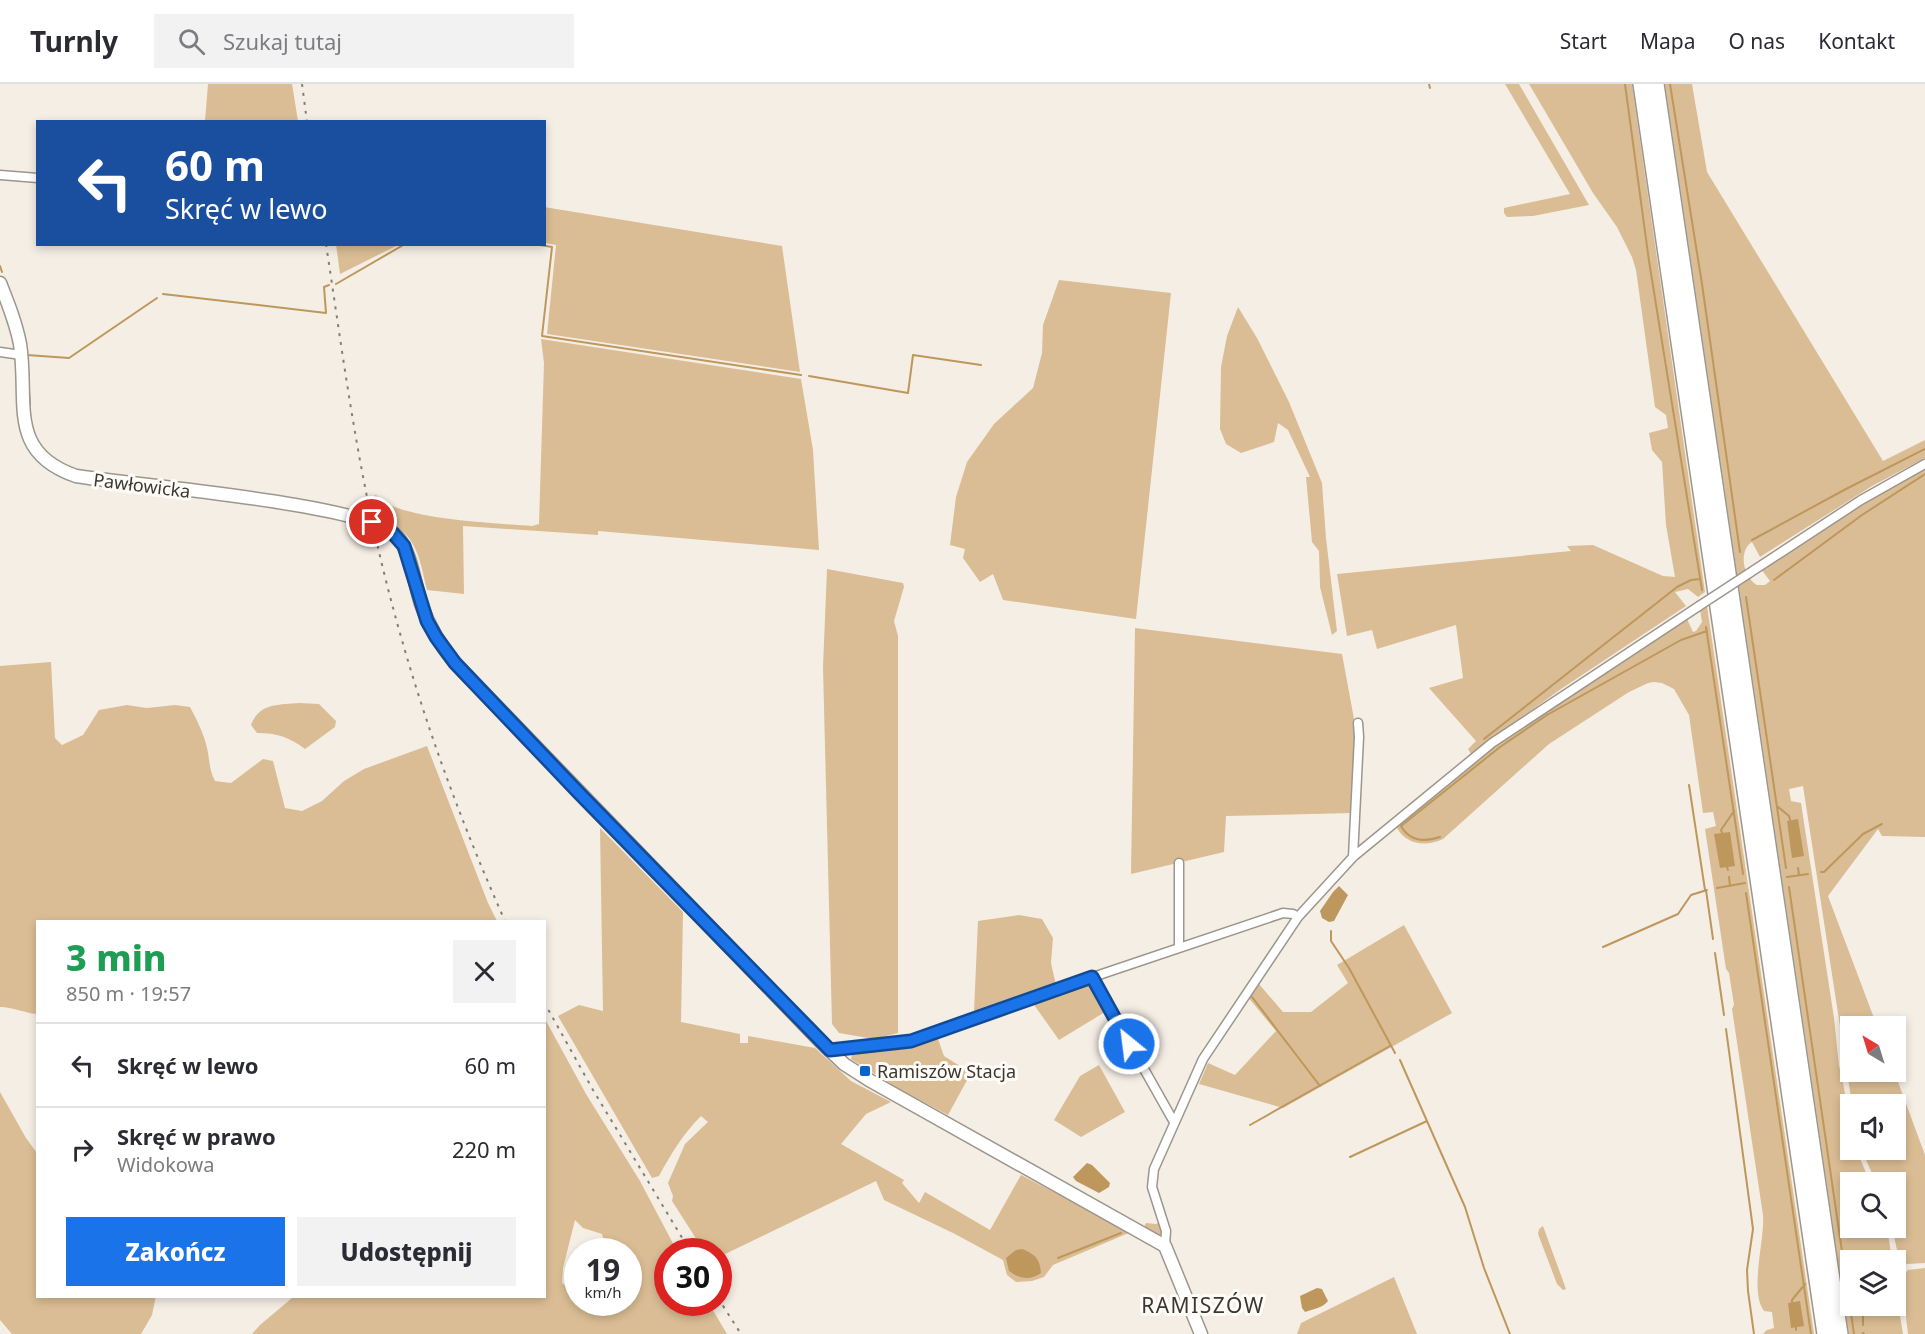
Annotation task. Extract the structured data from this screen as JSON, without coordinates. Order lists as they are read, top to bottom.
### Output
{
  "streets": {
    "street": ["Pawłowicka"]
  },
  "districts": ["RAMISZÓW"],
  "places": {
    "transit": ["Ramiszów Stacja"]
  },
  "north": "top left",
  "page": {
    "header": "Turnly",
    "search": "Szukaj tutaj",
    "nav": [
      "Start",
      "Mapa",
      "O nas",
      "Kontakt"
    ],
    "turn": ["60 m", "Skręć w lewo"],
    "heading": ["3 min", "850 m · 19:57"],
    "list": [
      {
        "name": "Skręć w lewo",
        "value": "60 m"
      },
      {
        "name": "Skręć w prawo",
        "note": "Widokowa",
        "value": "220 m"
      }
    ],
    "buttons": ["Zakończ", "Udostępnij"],
    "speed": "19 km/h",
    "limit": "30"
  }
}
